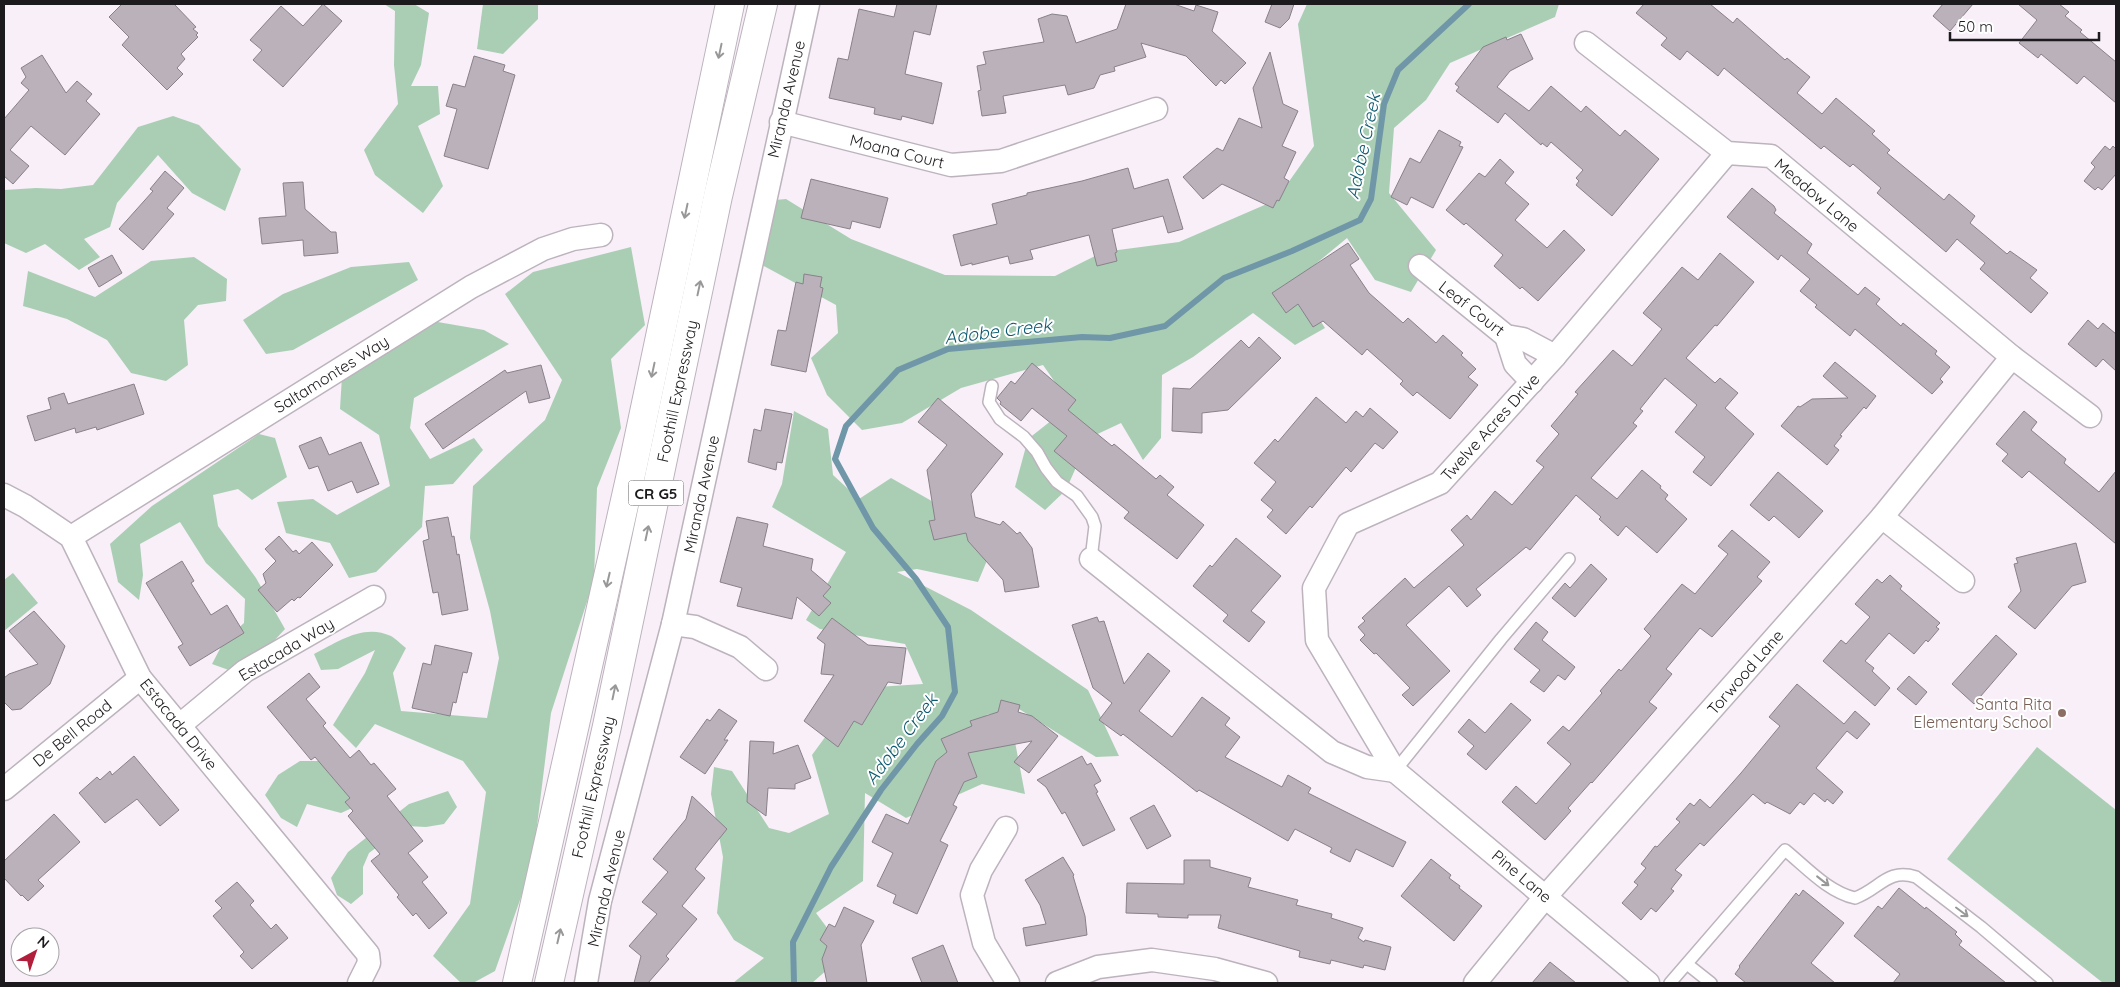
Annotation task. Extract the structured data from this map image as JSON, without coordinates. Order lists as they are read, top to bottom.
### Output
{
  "streets": {
    "highway": ["Foothill Expressway", "CR G5"],
    "street": [
      "Miranda Avenue",
      "Moana Court",
      "Meadow Lane",
      "Leaf Court",
      "Saltamontes Way",
      "Twelve Acres Drive",
      "Estacada Way",
      "Torwood Lane",
      "Estacada Drive",
      "De Bell Road",
      "Pine Lane"
    ]
  },
  "crossings": [
    ["Miranda Avenue", "Moana Court"],
    ["Meadow Lane", "Twelve Acres Drive"],
    ["Meadow Lane", "Torwood Lane"],
    ["Leaf Court", "Twelve Acres Drive"],
    ["Saltamontes Way", "Estacada Drive"],
    ["Twelve Acres Drive", "Pine Lane"],
    ["Estacada Way", "Estacada Drive"],
    ["Torwood Lane", "Pine Lane"],
    ["Estacada Drive", "De Bell Road"]
  ],
  "water": ["Adobe Creek"],
  "places": ["Santa Rita Elementary School"],
  "scale_bar": "50 m",
  "north": "top right"
}
